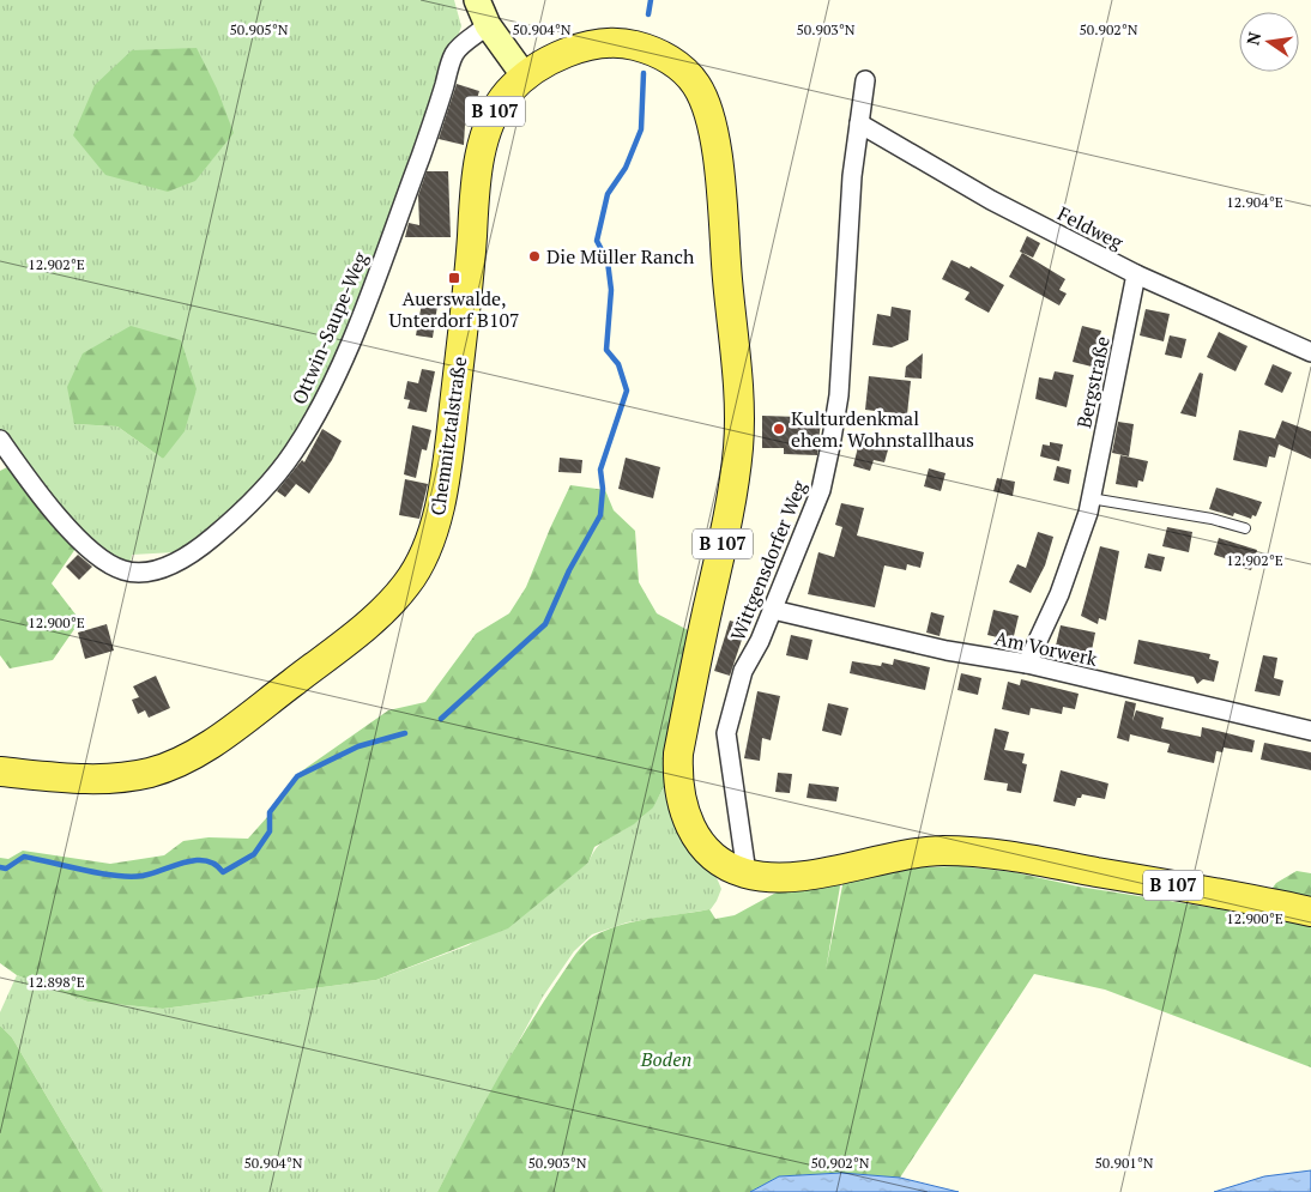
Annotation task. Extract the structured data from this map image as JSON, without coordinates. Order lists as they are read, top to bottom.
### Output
{
  "streets": {
    "main road": ["B 107", "Chemnitztalstraße"],
    "street": [
      "Feldweg",
      "Ottwin-Saupe-Weg",
      "Bergstraße",
      "Wittgensdorfer Weg",
      "Am Vorwerk"
    ]
  },
  "crossings": [
    ["B 107", "Chemnitztalstraße"],
    ["B 107", "Wittgensdorfer Weg"],
    ["Feldweg", "Bergstraße"],
    ["Feldweg", "Wittgensdorfer Weg"],
    ["Bergstraße", "Am Vorwerk"],
    ["Wittgensdorfer Weg", "Am Vorwerk"]
  ],
  "parks": ["Boden"],
  "places": {
    "other": ["Die Müller Ranch", "Kulturdenkmal ehem. Wohnstallhaus"],
    "transit": ["Auerswalde, Unterdorf B107"]
  },
  "north": "left",
  "coordinates": [
    "50.905°N",
    "50.904°N",
    "50.903°N",
    "50.902°N",
    "12.904°E",
    "12.902°E",
    "12.900°E",
    "12.898°E",
    "50.901°N"
  ]
}
